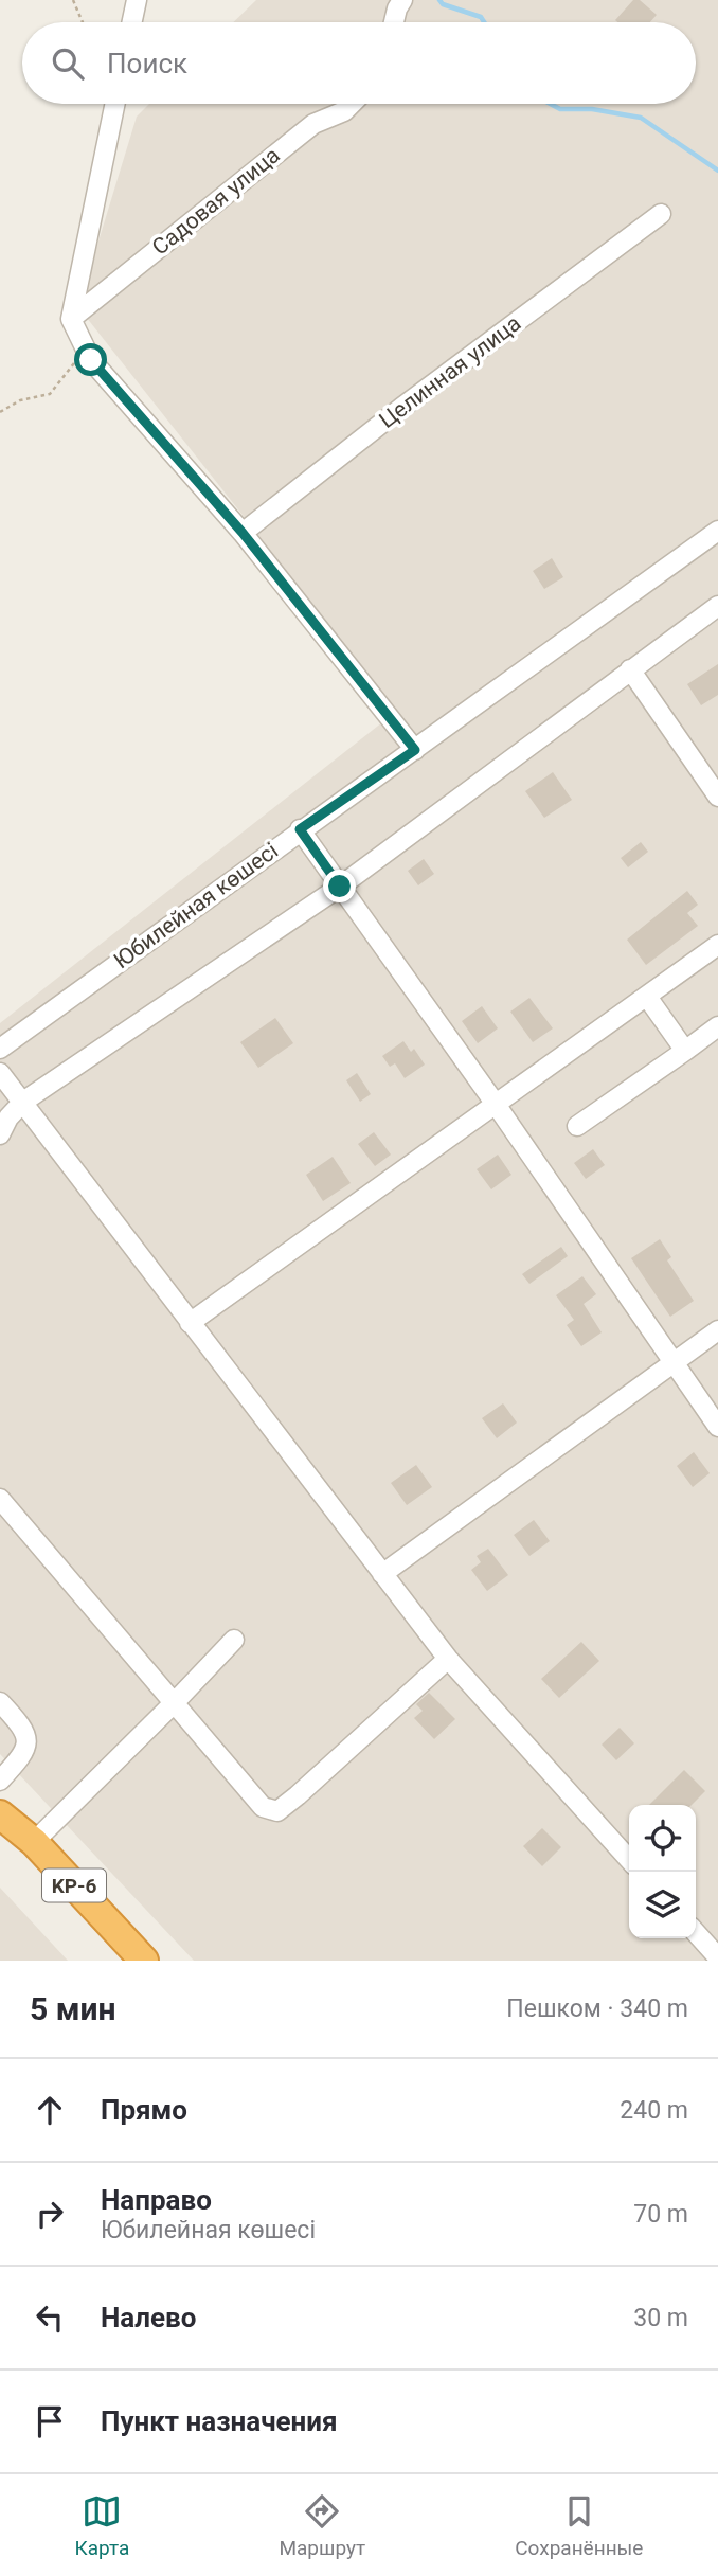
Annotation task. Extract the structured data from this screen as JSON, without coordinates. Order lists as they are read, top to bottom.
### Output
{
  "streets": {
    "highway": ["KP-6"],
    "street": ["Садовая улица", "Целинная улица", "Юбилейная көшесі"]
  },
  "page": {
    "search": "Поиск",
    "heading": ["5 мин", "Пешком · 340 m"],
    "list": [
      ["Прямо", "240 m"],
      ["Направо", "Юбилейная көшесі", "70 m"],
      ["Налево", "30 m"],
      "Пункт назначения"
    ],
    "nav": ["Карта", "Маршрут", "Сохранённые"]
  }
}
